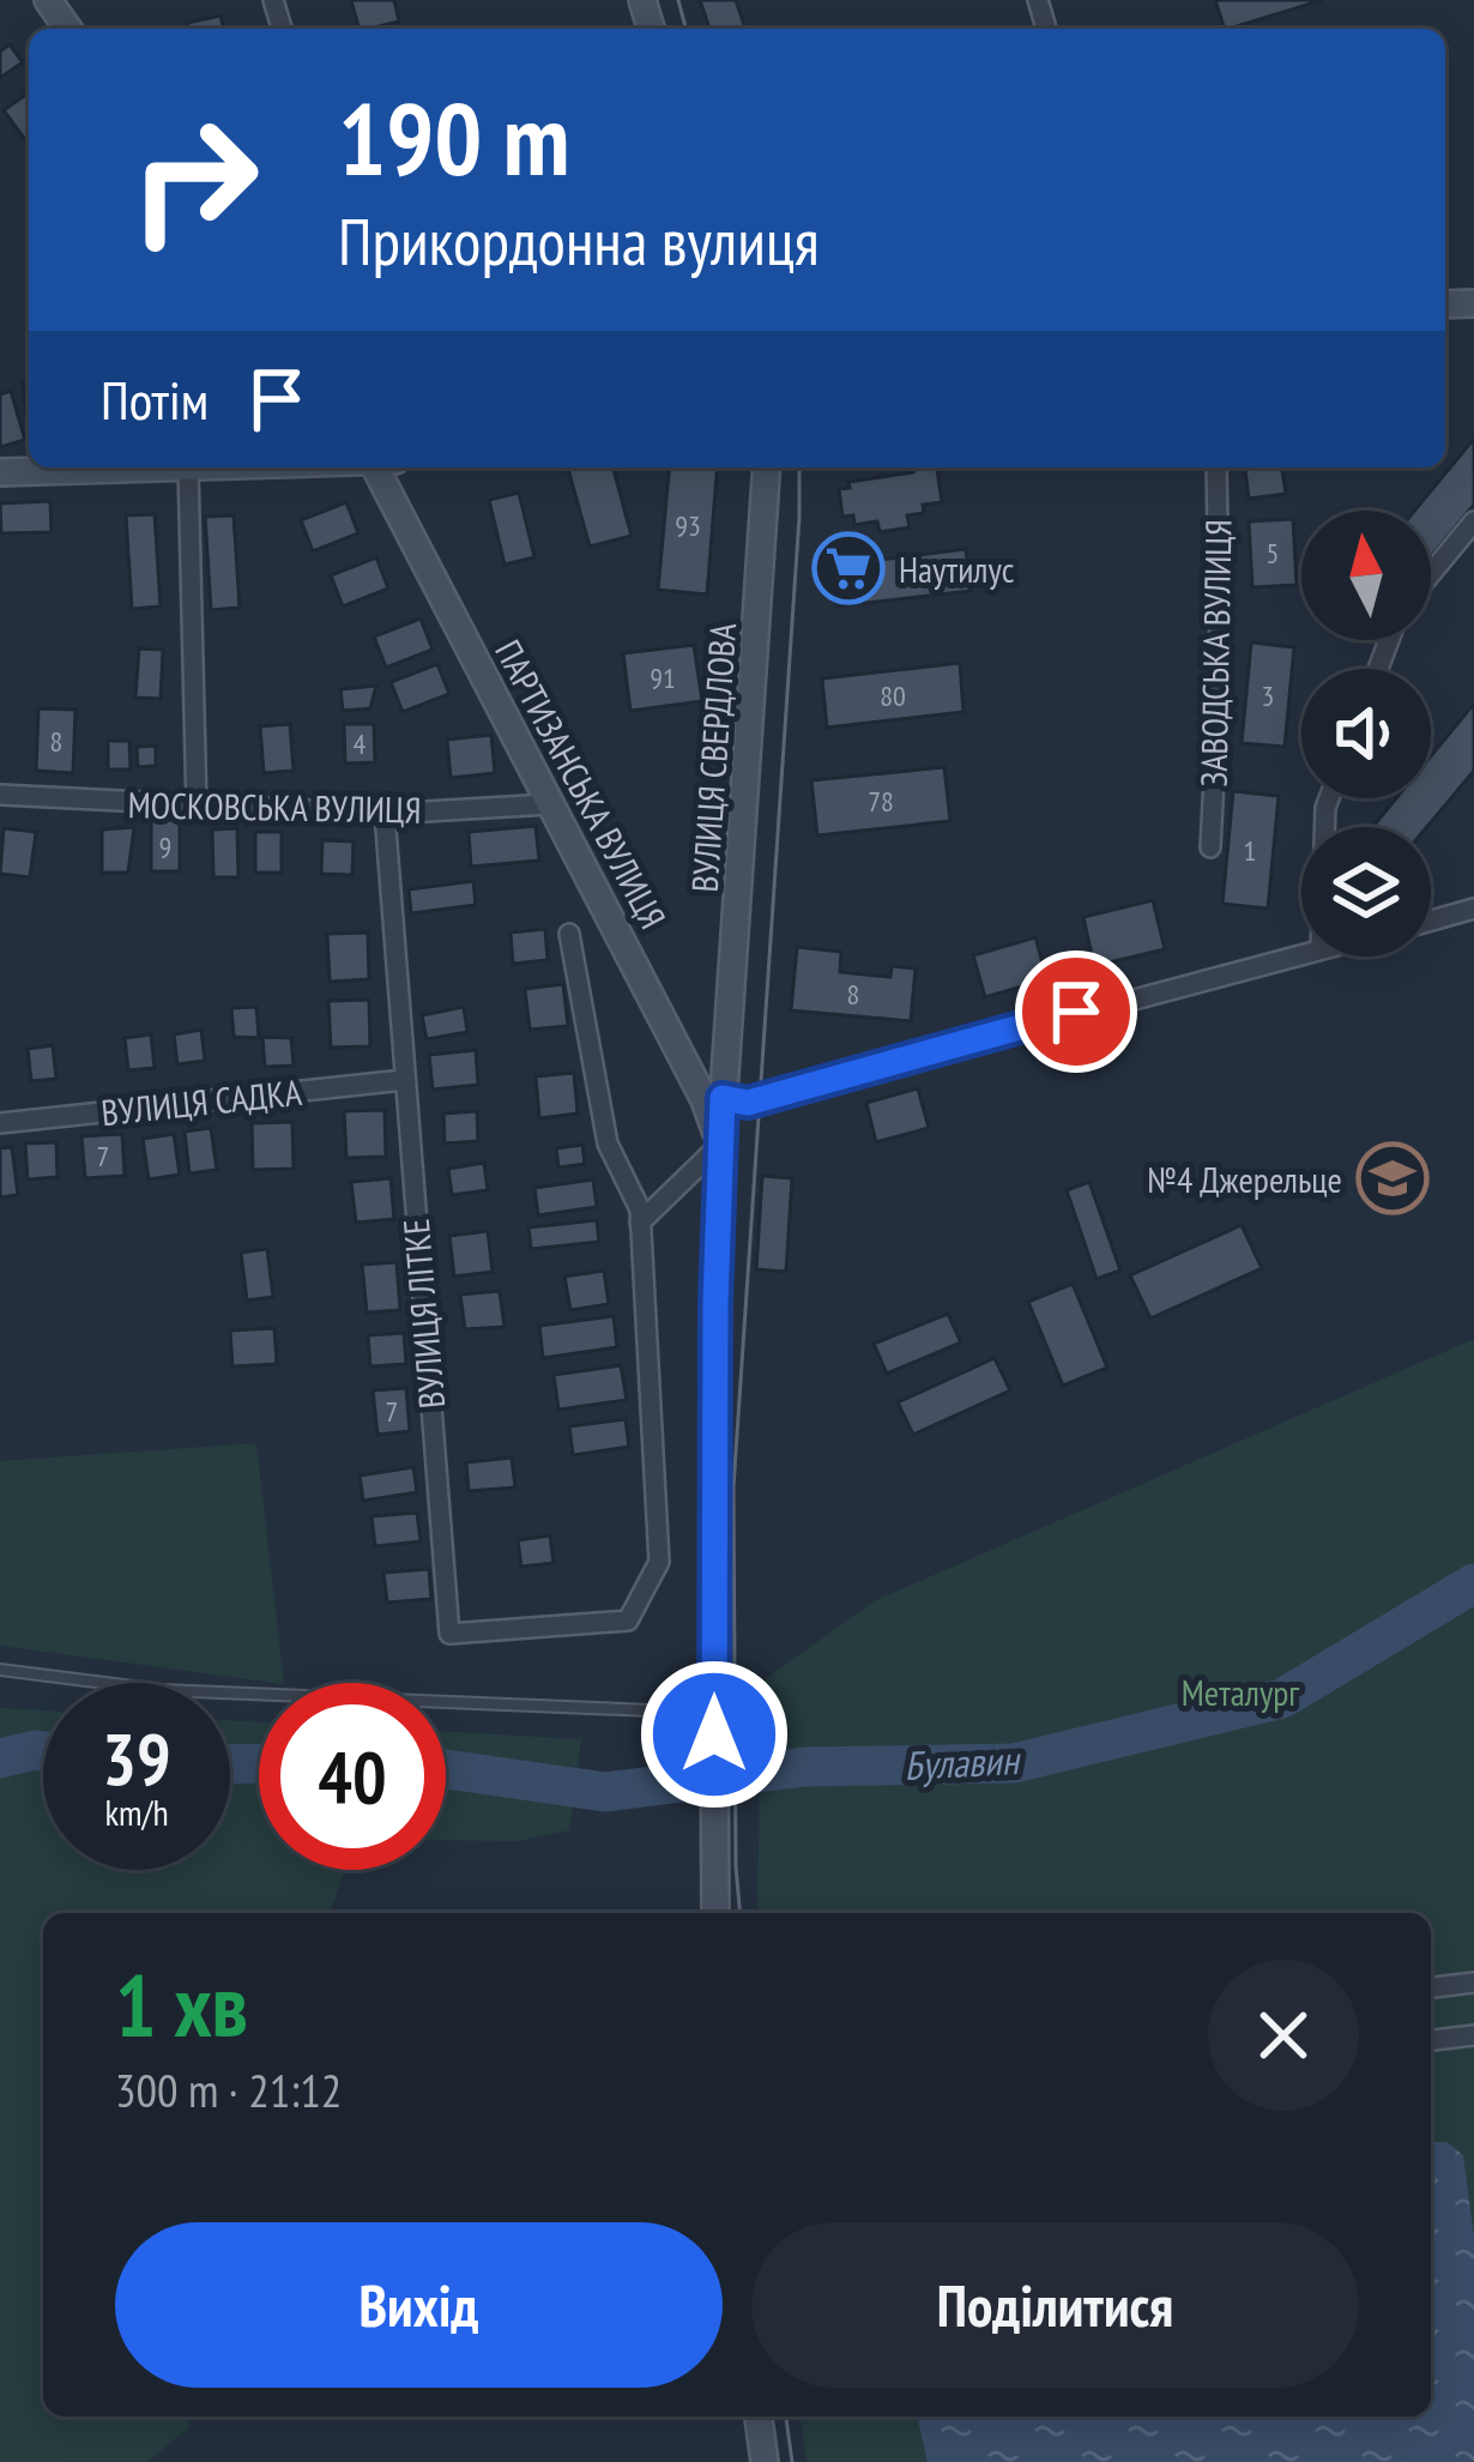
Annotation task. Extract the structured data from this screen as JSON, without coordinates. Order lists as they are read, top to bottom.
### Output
{
  "streets": {
    "street": [
      "ЗАВОДСЬКА ВУЛИЦЯ",
      "ВУЛИЦЯ СВЕРДЛОВА",
      "ПАРТИЗАНСЬКА ВУЛИЦЯ",
      "МОСКОВСЬКА ВУЛИЦЯ",
      "ВУЛИЦЯ САДКА",
      "ВУЛИЦЯ ЛІТКЕ"
    ]
  },
  "crossings": [
    ["ВУЛИЦЯ СВЕРДЛОВА", "ПАРТИЗАНСЬКА ВУЛИЦЯ"],
    ["ПАРТИЗАНСЬКА ВУЛИЦЯ", "МОСКОВСЬКА ВУЛИЦЯ"],
    ["МОСКОВСЬКА ВУЛИЦЯ", "ВУЛИЦЯ ЛІТКЕ"],
    ["ВУЛИЦЯ САДКА", "ВУЛИЦЯ ЛІТКЕ"]
  ],
  "water": ["Булавин"],
  "parks": ["Металург"],
  "places": {
    "supermarket": ["Наутилус"],
    "school or university": ["№4 Джерельце"]
  },
  "house_numbers": [
    "93",
    "5",
    "91",
    "80",
    "3",
    "8",
    "4",
    "78",
    "9",
    "1",
    "8",
    "7",
    "7"
  ],
  "north": "top",
  "page": {
    "turn": ["190 m", "Прикордонна вулиця"],
    "then": "Потім",
    "speed": "39 km/h",
    "limit": "40",
    "heading": ["1 хв", "300 m · 21:12"],
    "buttons": ["Вихід", "Поділитися"]
  }
}
